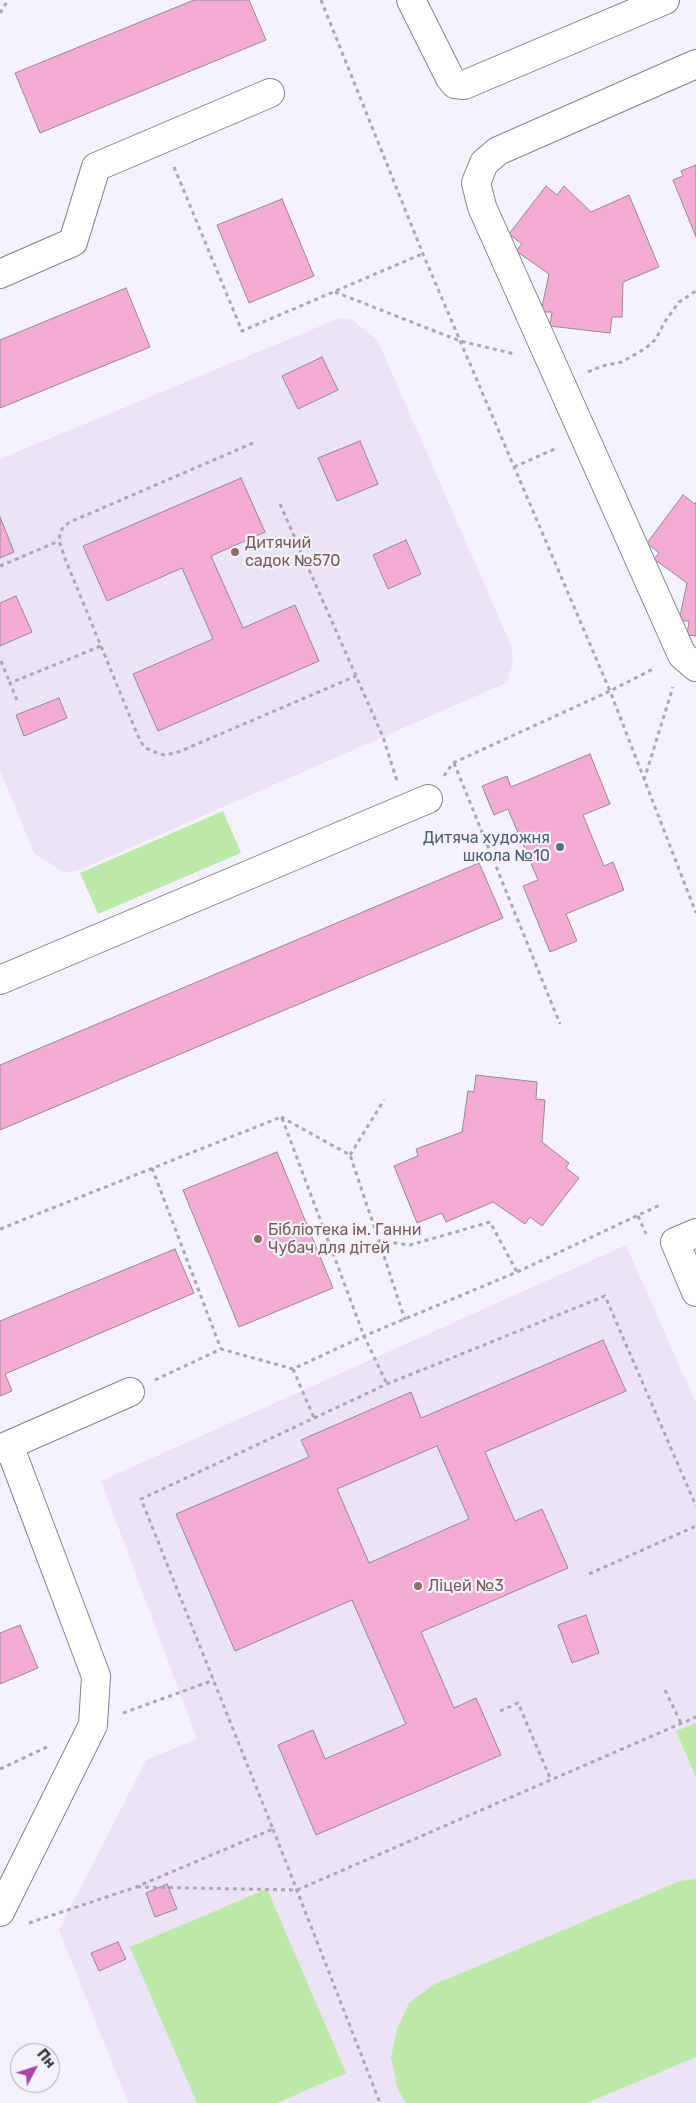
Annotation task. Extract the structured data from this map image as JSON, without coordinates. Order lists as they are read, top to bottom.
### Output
{
  "places": [
    "Дитячий садок №570",
    "Дитяча художня школа №10",
    "Бібліотека ім. Ганни Чубач для дітей",
    "Ліцей №3"
  ],
  "north": "top right"
}
